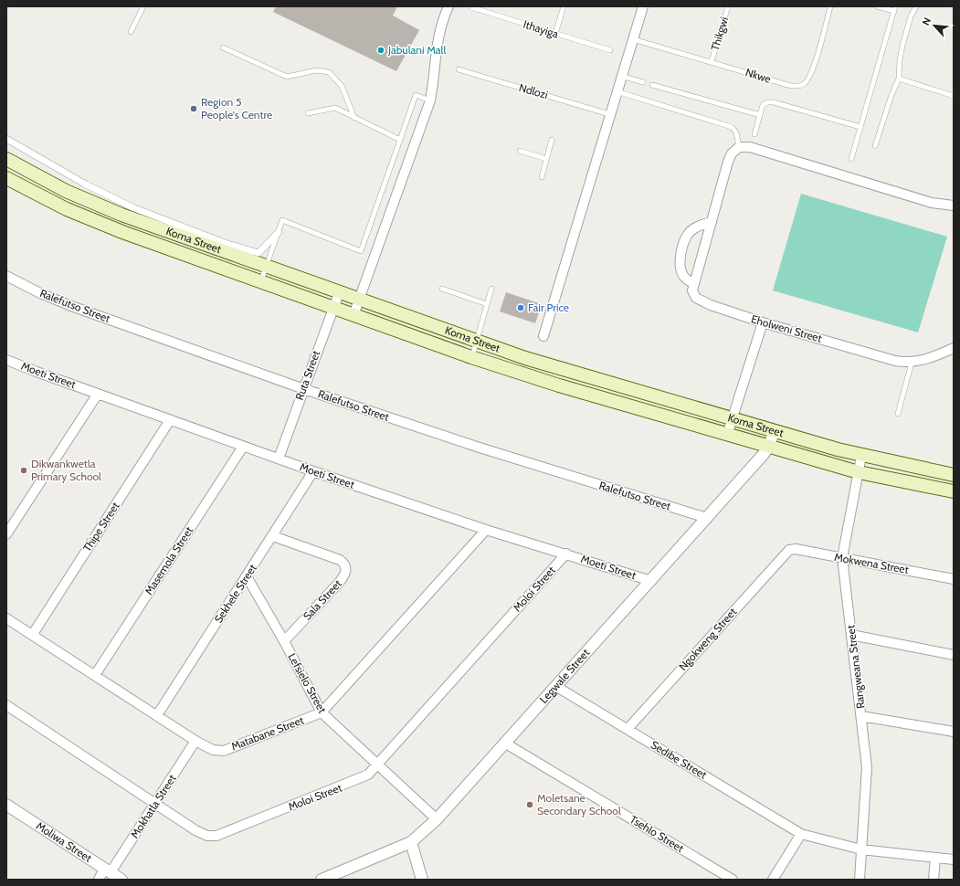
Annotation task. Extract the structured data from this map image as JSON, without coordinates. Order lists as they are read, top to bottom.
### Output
{
  "streets": {
    "main road": ["Koma Street"],
    "street": [
      "Ralefutso Street",
      "Eholweni Street",
      "Moeti Street",
      "Ruta Street",
      "Thipe Street",
      "Masemola Street",
      "Mokwena Street",
      "Moloi Street",
      "Sekhele Street",
      "Sala Street",
      "Ngokweng Street",
      "Rangweana Street",
      "Legwale Street",
      "Lefsielo Street",
      "Matabane Street",
      "Sedibe Street",
      "Mokhatla Street",
      "Tsehlo Street",
      "Moliwa Street"
    ],
    "lane": [
      "Ithayiga",
      "Thikgwi",
      "Nkwe",
      "Ndlozi"
    ]
  },
  "crossings": [
    ["Thikgwi", "Nkwe"],
    ["Koma Street", "Ruta Street"],
    ["Koma Street", "Rangweana Street"],
    ["Koma Street", "Legwale Street"],
    ["Ralefutso Street", "Ruta Street"],
    ["Ralefutso Street", "Legwale Street"],
    ["Moeti Street", "Ruta Street"],
    ["Moeti Street", "Thipe Street"],
    ["Moeti Street", "Masemola Street"],
    ["Moeti Street", "Moloi Street"],
    ["Moeti Street", "Sekhele Street"],
    ["Moeti Street", "Legwale Street"],
    ["Moeti Street", "Matabane Street"],
    ["Thipe Street", "Matabane Street"],
    ["Masemola Street", "Matabane Street"],
    ["Mokwena Street", "Ngokweng Street"],
    ["Mokwena Street", "Rangweana Street"],
    ["Moloi Street", "Lefsielo Street"],
    ["Moloi Street", "Mokhatla Street"],
    ["Sekhele Street", "Sala Street"],
    ["Sekhele Street", "Lefsielo Street"],
    ["Sekhele Street", "Matabane Street"],
    ["Sala Street", "Lefsielo Street"],
    ["Ngokweng Street", "Sedibe Street"],
    ["Rangweana Street", "Sedibe Street"],
    ["Legwale Street", "Lefsielo Street"],
    ["Legwale Street", "Sedibe Street"],
    ["Legwale Street", "Tsehlo Street"],
    ["Lefsielo Street", "Matabane Street"],
    ["Matabane Street", "Mokhatla Street"],
    ["Mokhatla Street", "Moliwa Street"]
  ],
  "places": [
    "Jabulani Mall",
    "Region 5 People's Centre",
    "Fair Price",
    "Dikwankwetla Primary School",
    "Moletsane Secondary School"
  ],
  "north": "top left"
}
